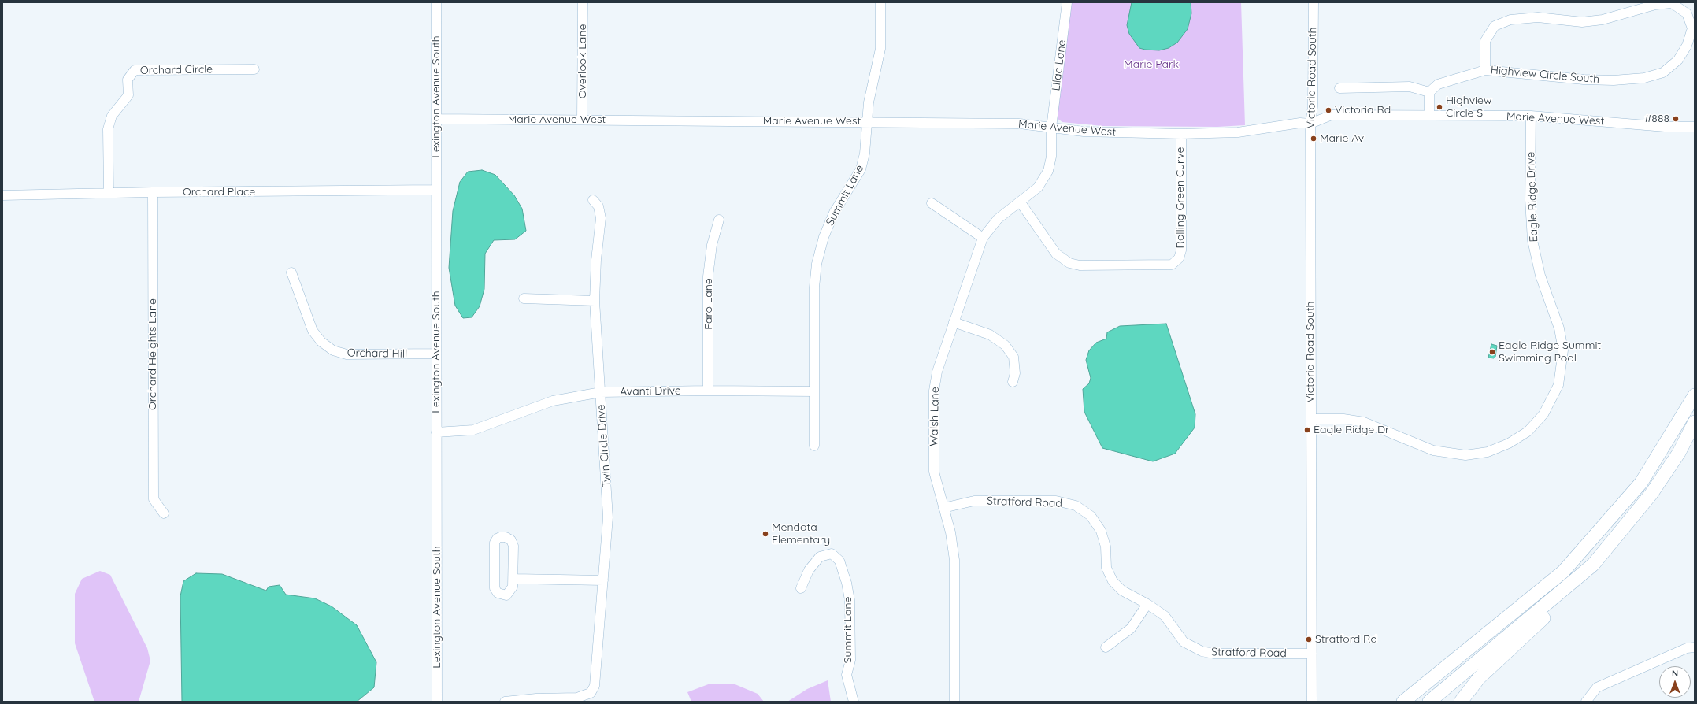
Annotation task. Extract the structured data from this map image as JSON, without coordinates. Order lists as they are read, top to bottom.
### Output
{
  "streets": {
    "street": [
      "Overlook Lane",
      "Lilac Lane",
      "Orchard Circle",
      "Highview Circle South",
      "Victoria Road South",
      "Lexington Avenue South",
      "Marie Avenue West",
      "Orchard Place",
      "Summit Lane",
      "Eagle Ridge Drive",
      "Rolling Green Curve",
      "Faro Lane",
      "Orchard Hill",
      "Orchard Heights Lane",
      "Avanti Drive",
      "Walsh Lane",
      "Twin Circle Drive",
      "Stratford Road"
    ]
  },
  "crossings": [
    ["Overlook Lane", "Marie Avenue West"],
    ["Lilac Lane", "Marie Avenue West"],
    ["Lilac Lane", "Walsh Lane"],
    ["Orchard Circle", "Orchard Place"],
    ["Victoria Road South", "Marie Avenue West"],
    ["Victoria Road South", "Eagle Ridge Drive"],
    ["Victoria Road South", "Stratford Road"],
    ["Lexington Avenue South", "Marie Avenue West"],
    ["Lexington Avenue South", "Orchard Place"],
    ["Lexington Avenue South", "Orchard Hill"],
    ["Lexington Avenue South", "Avanti Drive"],
    ["Marie Avenue West", "Summit Lane"],
    ["Marie Avenue West", "Eagle Ridge Drive"],
    ["Marie Avenue West", "Rolling Green Curve"],
    ["Marie Avenue West", "Walsh Lane"],
    ["Orchard Place", "Orchard Heights Lane"],
    ["Summit Lane", "Avanti Drive"],
    ["Rolling Green Curve", "Walsh Lane"],
    ["Faro Lane", "Avanti Drive"],
    ["Avanti Drive", "Twin Circle Drive"],
    ["Walsh Lane", "Stratford Road"]
  ],
  "parks": ["Marie Park"],
  "places": [
    "Highview Circle S",
    "Victoria Rd",
    "#888",
    "Marie Av",
    "Eagle Ridge Summit Swimming Pool",
    "Eagle Ridge Dr",
    "Mendota Elementary",
    "Stratford Rd"
  ],
  "north": "top"
}
